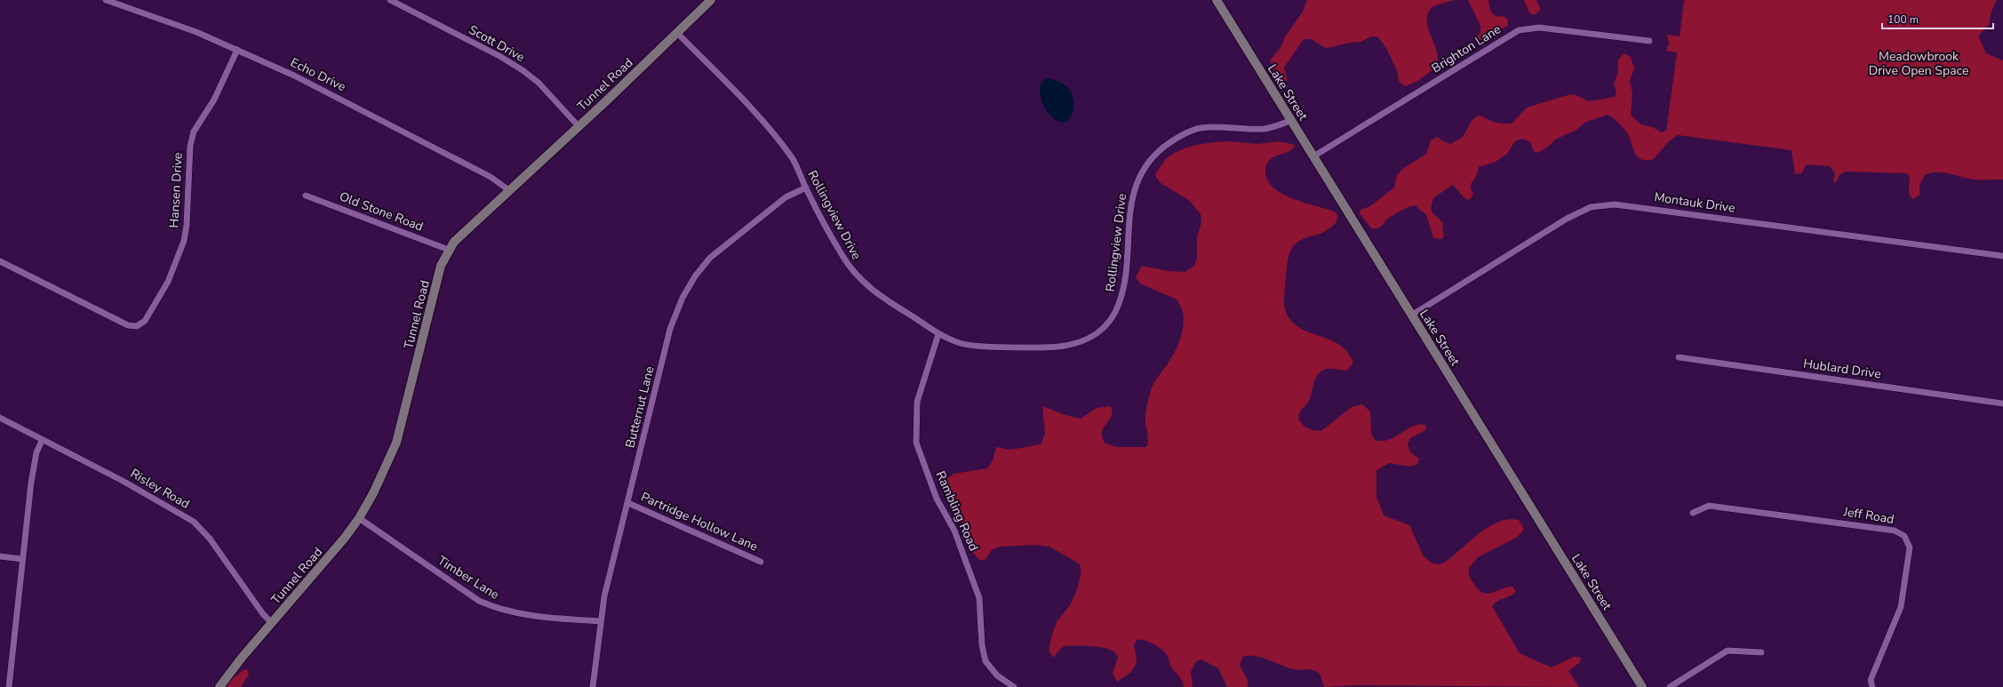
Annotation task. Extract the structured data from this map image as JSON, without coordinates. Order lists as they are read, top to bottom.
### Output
{
  "streets": {
    "main road": ["Tunnel Road", "Lake Street"],
    "street": [
      "Scott Drive",
      "Brighton Lane",
      "Echo Drive",
      "Hansen Drive",
      "Montauk Drive",
      "Old Stone Road",
      "Rollingview Drive",
      "Hublard Drive",
      "Butternut Lane",
      "Risley Road",
      "Rambling Road",
      "Jeff Road",
      "Partridge Hollow Lane",
      "Timber Lane"
    ]
  },
  "crossings": [
    ["Scott Drive", "Tunnel Road"],
    ["Brighton Lane", "Lake Street"],
    ["Echo Drive", "Tunnel Road"],
    ["Echo Drive", "Hansen Drive"],
    ["Tunnel Road", "Old Stone Road"],
    ["Tunnel Road", "Rollingview Drive"],
    ["Tunnel Road", "Risley Road"],
    ["Tunnel Road", "Timber Lane"],
    ["Lake Street", "Montauk Drive"],
    ["Lake Street", "Rollingview Drive"],
    ["Rollingview Drive", "Butternut Lane"],
    ["Rollingview Drive", "Rambling Road"],
    ["Butternut Lane", "Partridge Hollow Lane"],
    ["Butternut Lane", "Timber Lane"]
  ],
  "parks": ["Meadowbrook Drive Open Space"],
  "scale_bar": "100 m"
}
